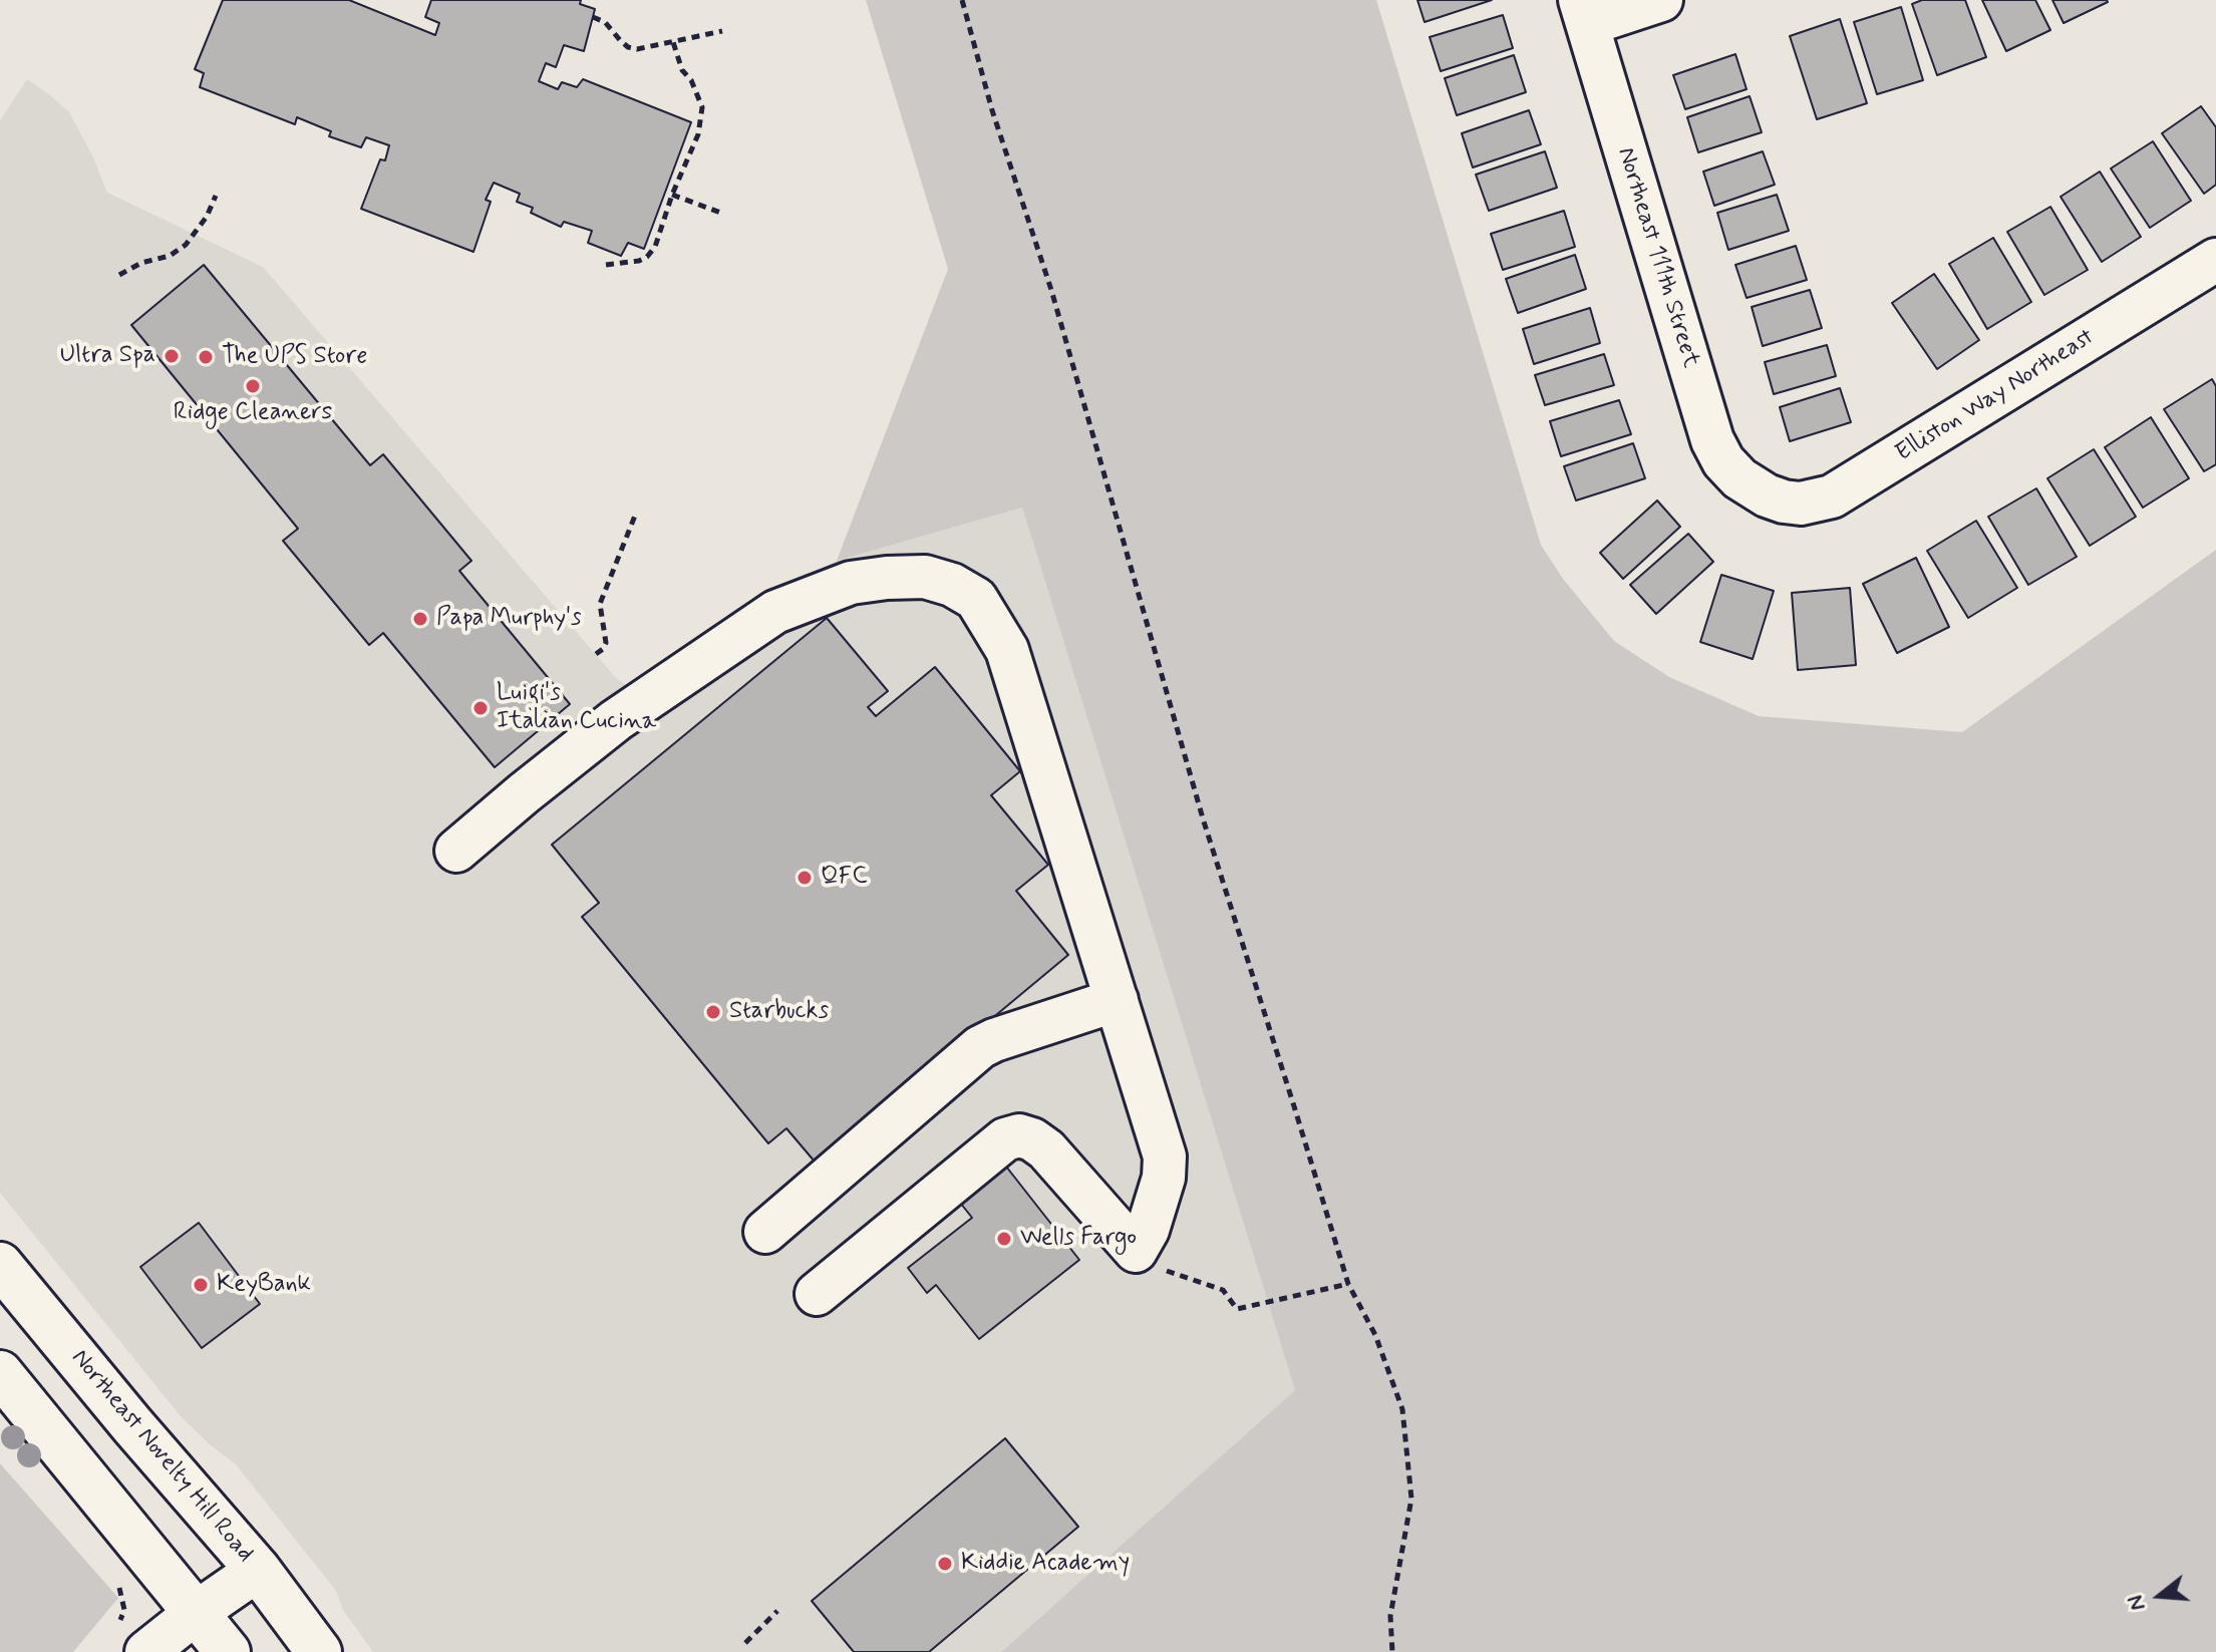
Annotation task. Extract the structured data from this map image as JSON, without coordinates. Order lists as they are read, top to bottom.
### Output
{
  "streets": {
    "main road": ["Northeast Novelty Hill Road"],
    "street": ["Northeast 111th Street", "Elliston Way Northeast"]
  },
  "crossings": [
    ["Northeast 111th Street", "Elliston Way Northeast"]
  ],
  "places": [
    "Ultra Spa",
    "The UPS Store",
    "Ridge Cleaners",
    "Papa Murphy's",
    "Luigi's Italian Cucina",
    "QFC",
    "Starbucks",
    "Wells Fargo",
    "KeyBank",
    "Kiddie Academy"
  ],
  "north": "left"
}
